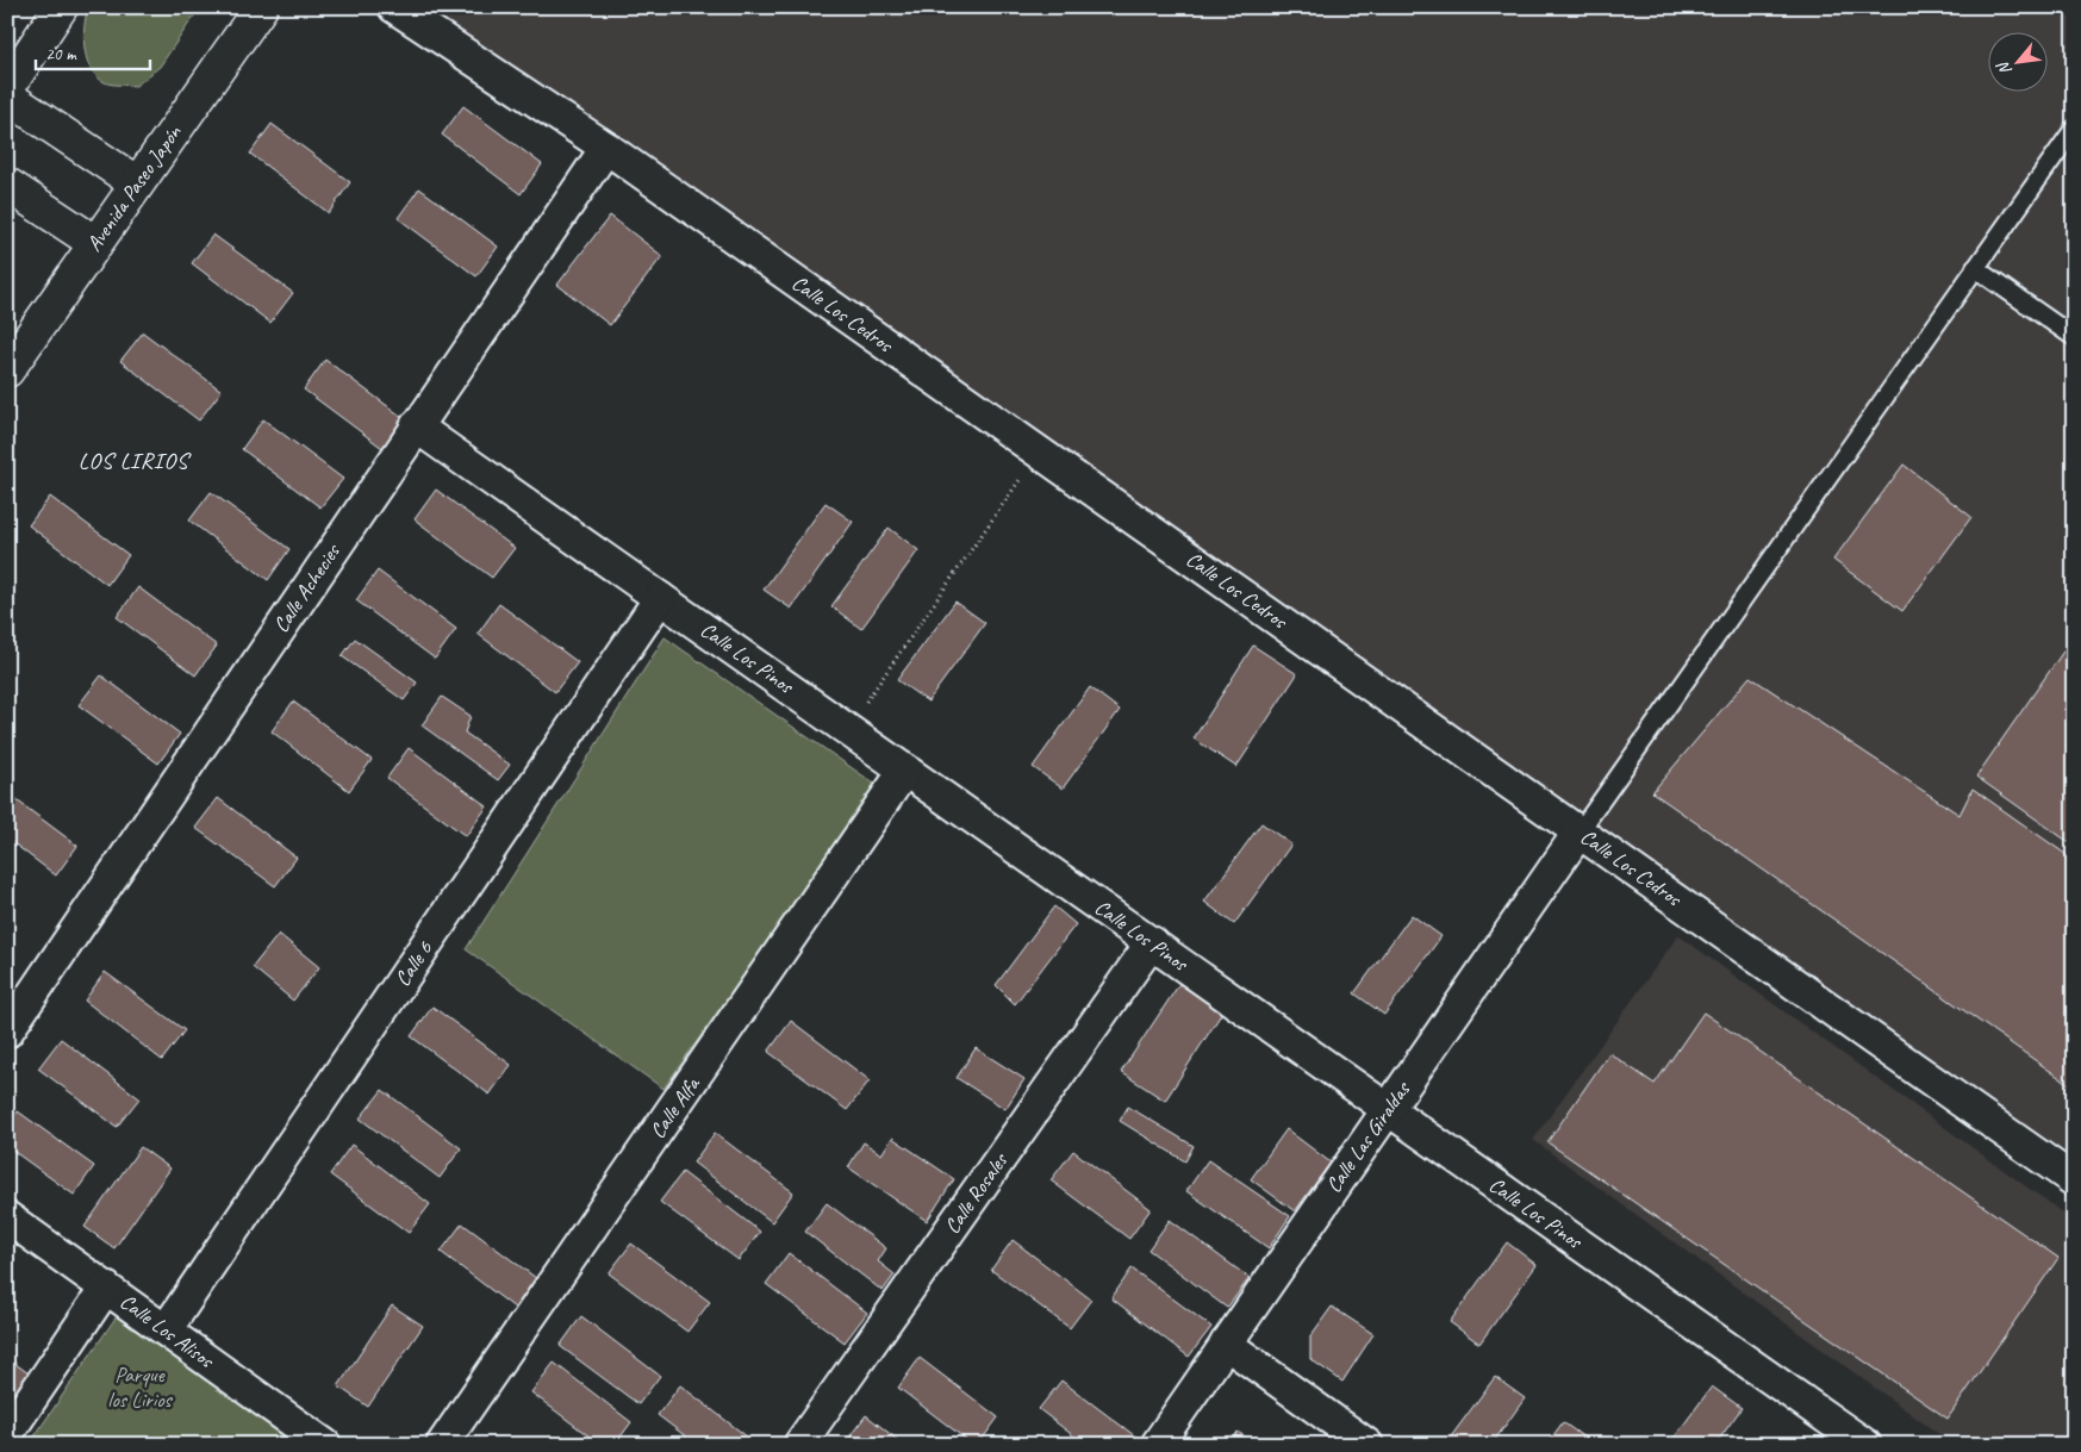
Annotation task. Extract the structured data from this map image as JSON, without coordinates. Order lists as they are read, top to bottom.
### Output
{
  "streets": {
    "main road": ["Avenida Paseo Japón"],
    "street": [
      "Calle Los Cedros",
      "Calle Achecies",
      "Calle Los Pinos",
      "Calle 6",
      "Calle Alfa",
      "Calle Las Giraldas",
      "Calle Rosales",
      "Calle Los Alisos"
    ]
  },
  "crossings": [
    ["Calle Los Cedros", "Calle Achecies"],
    ["Calle Los Cedros", "Calle Las Giraldas"],
    ["Calle Achecies", "Calle Los Pinos"],
    ["Calle Los Pinos", "Calle 6"],
    ["Calle Los Pinos", "Calle Alfa"],
    ["Calle Los Pinos", "Calle Las Giraldas"],
    ["Calle Los Pinos", "Calle Rosales"],
    ["Calle 6", "Calle Los Alisos"]
  ],
  "districts": ["LOS LIRIOS"],
  "parks": ["Parque los Lirios"],
  "scale_bar": "20 m",
  "north": "bottom left"
}
